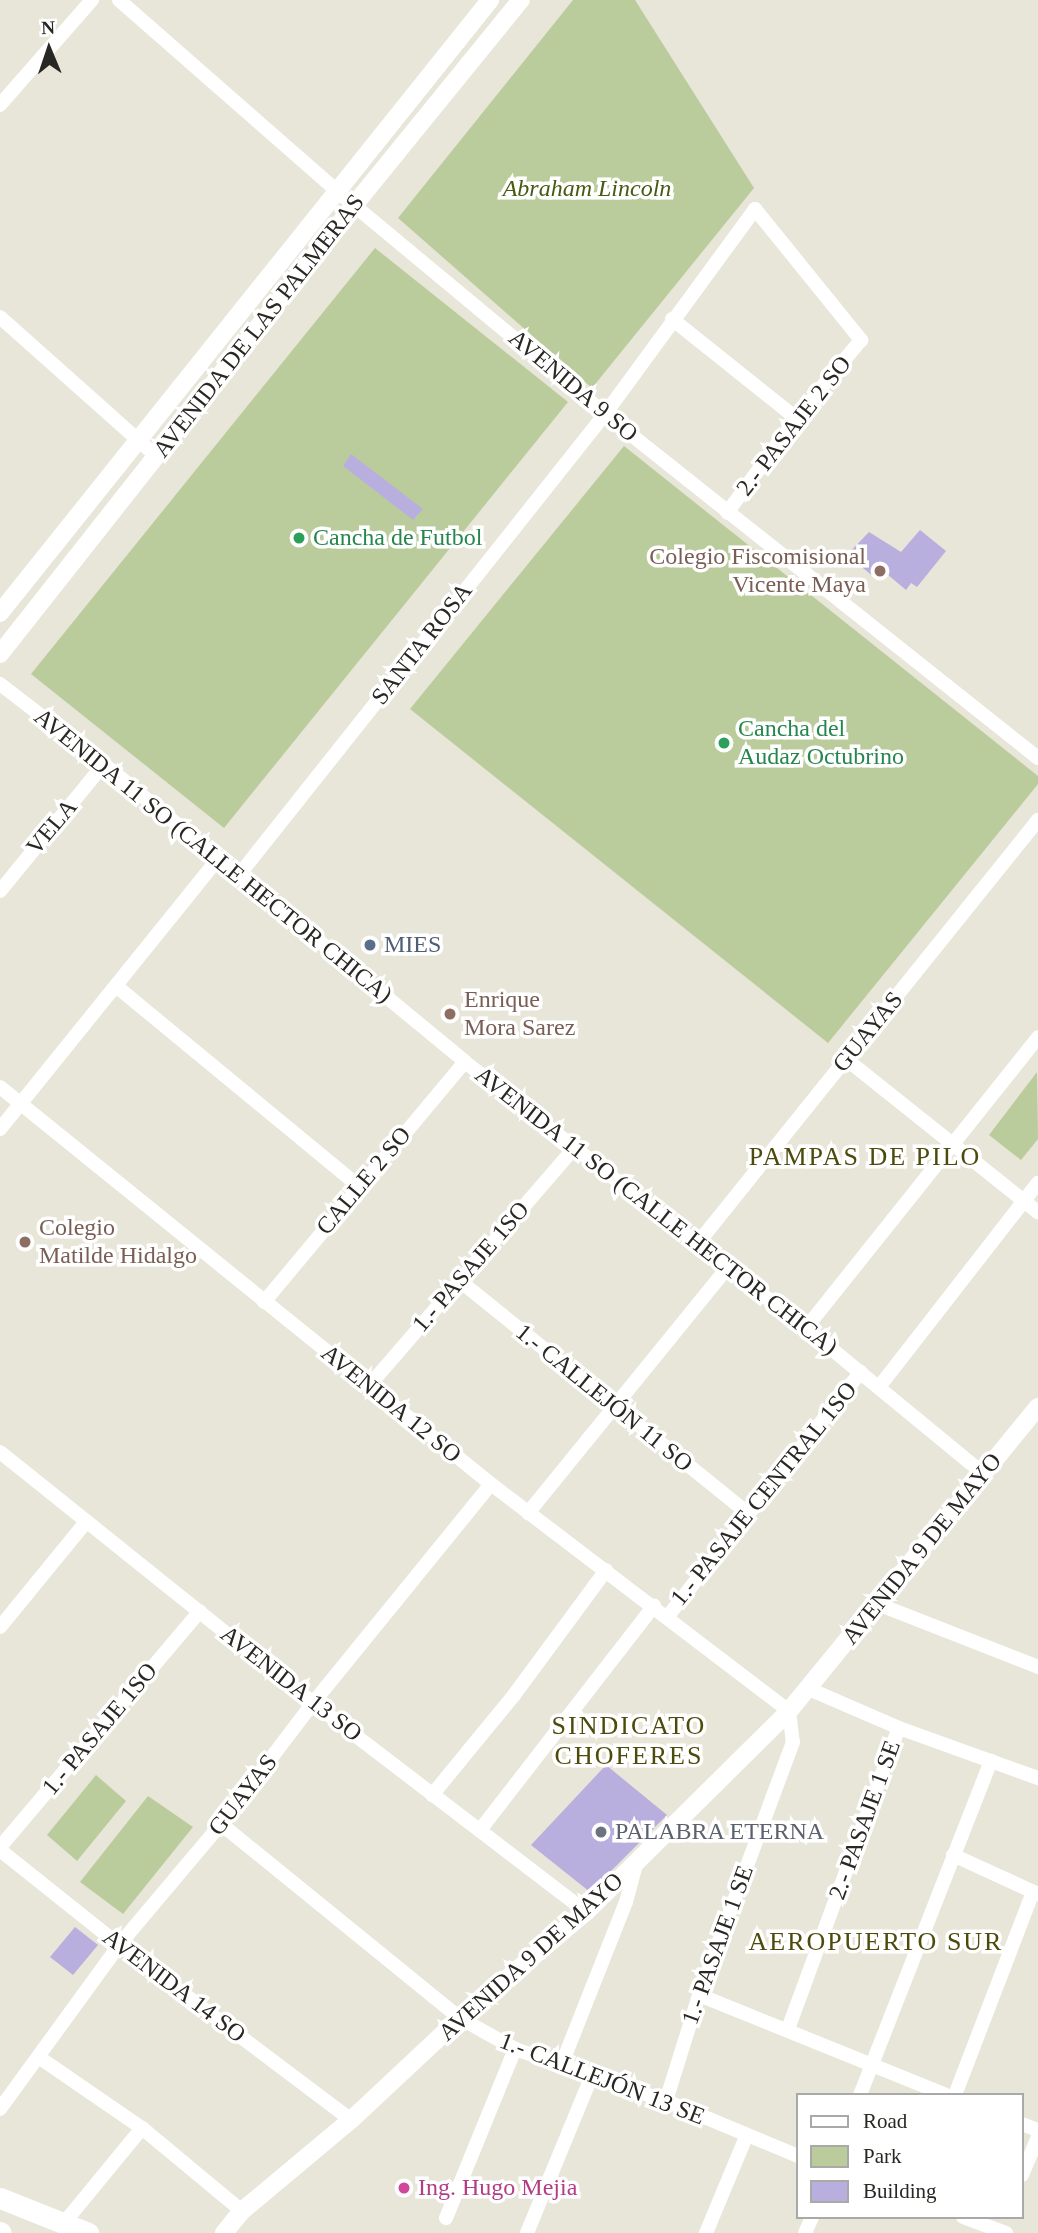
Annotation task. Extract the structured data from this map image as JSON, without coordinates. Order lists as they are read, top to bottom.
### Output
{
  "streets": {
    "street": [
      "AVENIDA DE LAS PALMERAS",
      "AVENIDA 9 SO",
      "2.- PASAJE 2 SO",
      "SANTA ROSA",
      "VELA",
      "AVENIDA 11 SO (CALLE HECTOR CHICA)",
      "GUAYAS",
      "CALLE 2 SO",
      "1.- PASAJE 1SO",
      "1.- CALLEJÓN 11 SO",
      "AVENIDA 12 SO",
      "1.- PASAJE CENTRAL 1SO",
      "AVENIDA 9 DE MAYO",
      "AVENIDA 13 SO",
      "2.- PASAJE 1 SE",
      "1.- PASAJE 1 SE",
      "AVENIDA 14 SO",
      "1.- CALLEJÓN 13 SE"
    ]
  },
  "crossings": [
    ["AVENIDA DE LAS PALMERAS", "AVENIDA 9 SO"],
    ["AVENIDA 9 SO", "2.- PASAJE 2 SO"],
    ["AVENIDA 9 SO", "SANTA ROSA"],
    ["2.- PASAJE 2 SO", "SANTA ROSA"],
    ["SANTA ROSA", "AVENIDA 11 SO (CALLE HECTOR CHICA)"],
    ["VELA", "AVENIDA 11 SO (CALLE HECTOR CHICA)"],
    ["AVENIDA 11 SO (CALLE HECTOR CHICA)", "GUAYAS"],
    ["AVENIDA 11 SO (CALLE HECTOR CHICA)", "CALLE 2 SO"],
    ["AVENIDA 11 SO (CALLE HECTOR CHICA)", "1.- PASAJE 1SO"],
    ["AVENIDA 11 SO (CALLE HECTOR CHICA)", "1.- PASAJE CENTRAL 1SO"],
    ["AVENIDA 11 SO (CALLE HECTOR CHICA)", "AVENIDA 9 DE MAYO"],
    ["GUAYAS", "AVENIDA 12 SO"],
    ["GUAYAS", "AVENIDA 13 SO"],
    ["GUAYAS", "AVENIDA 14 SO"],
    ["GUAYAS", "1.- CALLEJÓN 13 SE"],
    ["CALLE 2 SO", "AVENIDA 12 SO"],
    ["1.- PASAJE 1SO", "1.- CALLEJÓN 11 SO"],
    ["1.- PASAJE 1SO", "AVENIDA 12 SO"],
    ["1.- PASAJE 1SO", "AVENIDA 13 SO"],
    ["1.- PASAJE 1SO", "AVENIDA 14 SO"],
    ["1.- CALLEJÓN 11 SO", "1.- PASAJE CENTRAL 1SO"],
    ["AVENIDA 12 SO", "1.- PASAJE CENTRAL 1SO"],
    ["AVENIDA 12 SO", "AVENIDA 9 DE MAYO"],
    ["AVENIDA 12 SO", "1.- PASAJE 1 SE"],
    ["1.- PASAJE CENTRAL 1SO", "AVENIDA 13 SO"],
    ["AVENIDA 9 DE MAYO", "AVENIDA 13 SO"],
    ["AVENIDA 9 DE MAYO", "1.- PASAJE 1 SE"],
    ["AVENIDA 9 DE MAYO", "AVENIDA 14 SO"],
    ["AVENIDA 9 DE MAYO", "1.- CALLEJÓN 13 SE"],
    ["1.- PASAJE 1 SE", "1.- CALLEJÓN 13 SE"]
  ],
  "districts": ["PAMPAS DE PILO", "SINDICATO CHOFERES", "AEROPUERTO SUR"],
  "parks": ["Abraham Lincoln"],
  "places": [
    "Cancha de Futbol",
    "Colegio Fiscomisional Vicente Maya",
    "Cancha del Audaz Octubrino",
    "MIES",
    "Enrique Mora Sarez",
    "Colegio Matilde Hidalgo",
    "PALABRA ETERNA",
    "Ing. Hugo Mejia"
  ],
  "legend": ["Road", "Park", "Building"],
  "north": "top"
}
